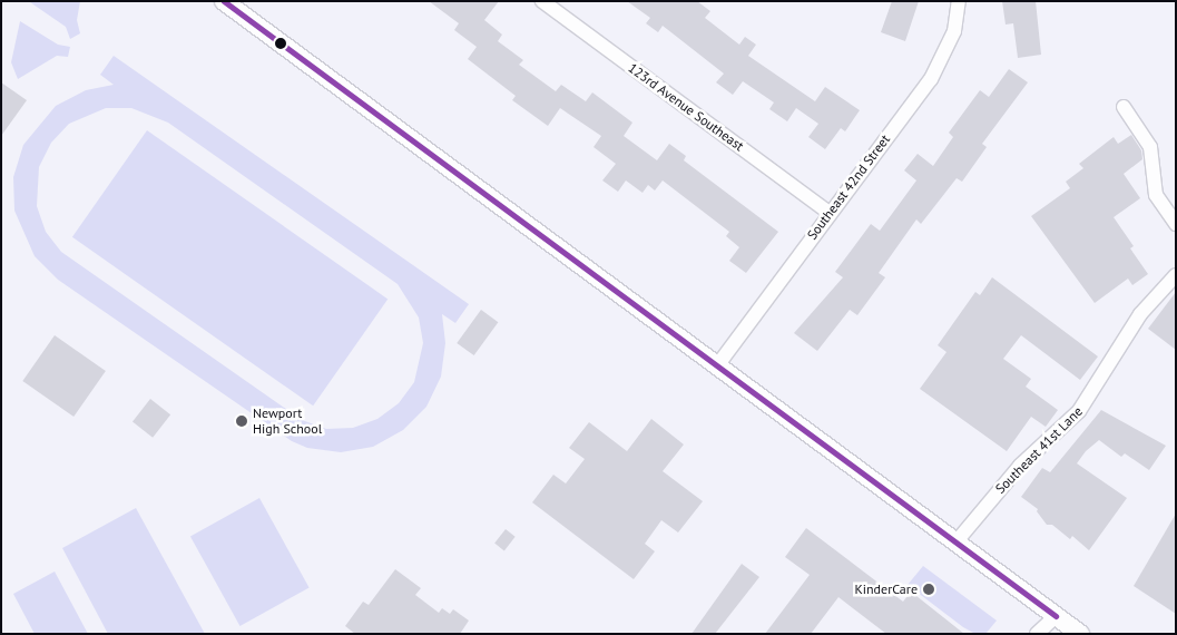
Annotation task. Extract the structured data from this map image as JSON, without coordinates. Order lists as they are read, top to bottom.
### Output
{
  "streets": {
    "street": ["123rd Avenue Southeast", "Southeast 42nd Street", "Southeast 41st Lane"]
  },
  "crossings": [
    ["123rd Avenue Southeast", "Southeast 42nd Street"]
  ],
  "places": ["Newport High School", "KinderCare"]
}
